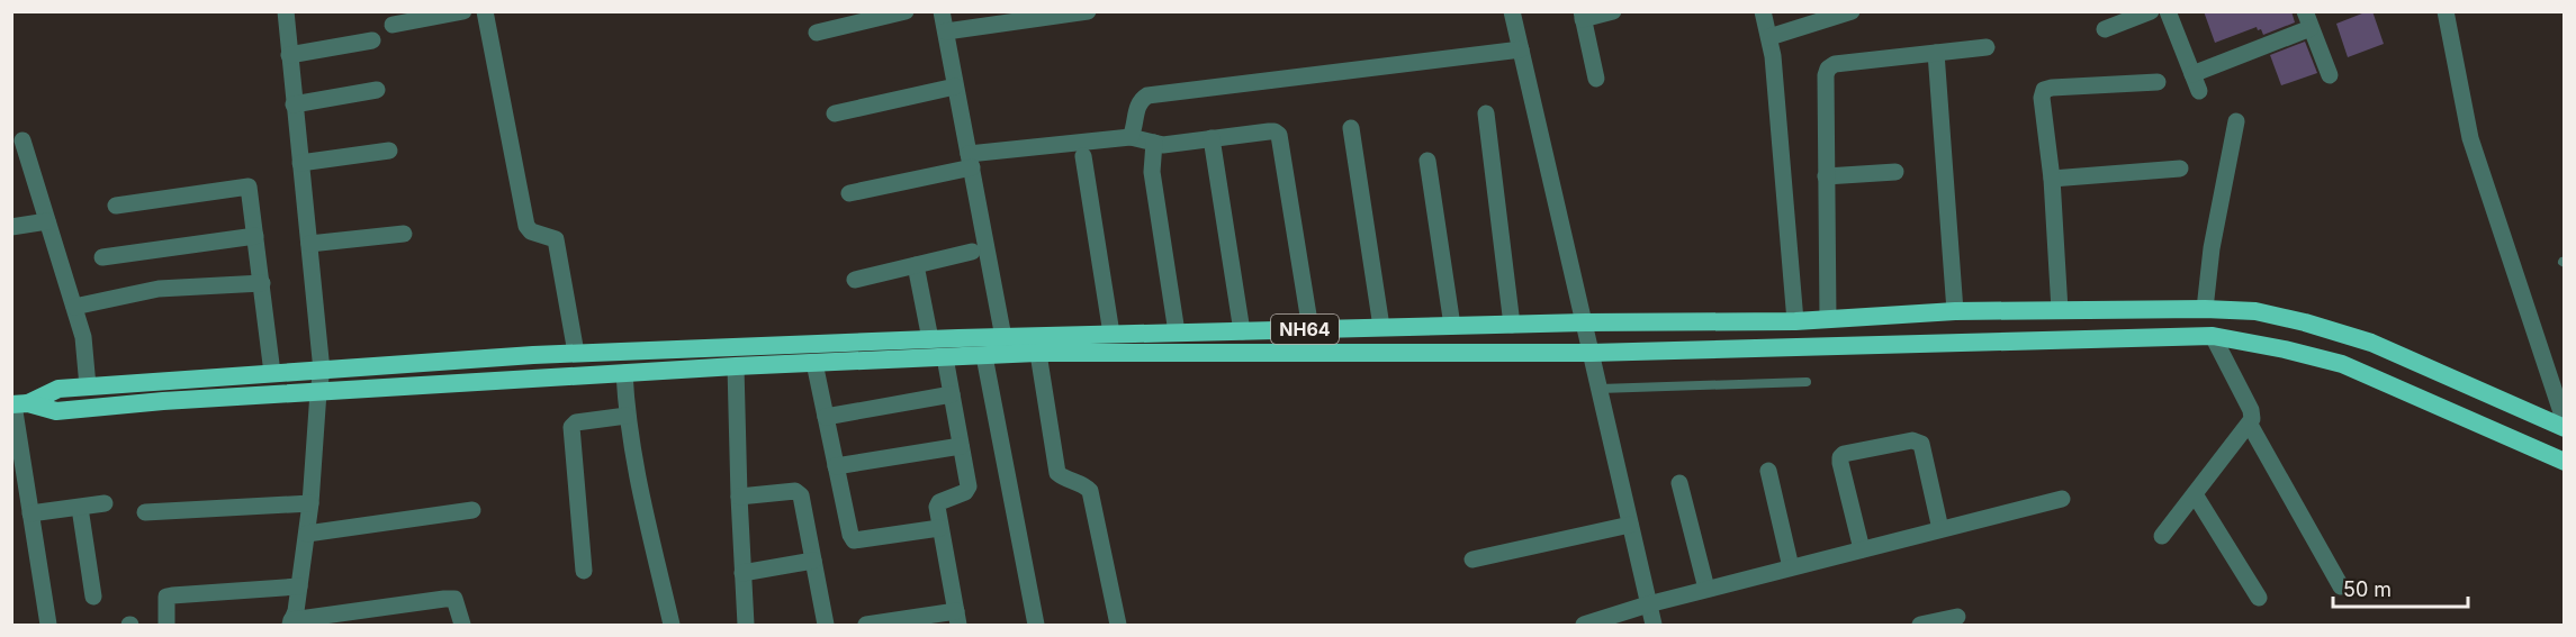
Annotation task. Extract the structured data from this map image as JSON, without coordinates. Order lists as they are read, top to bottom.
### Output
{
  "streets": {
    "highway": ["NH64"]
  },
  "scale_bar": "50 m"
}
